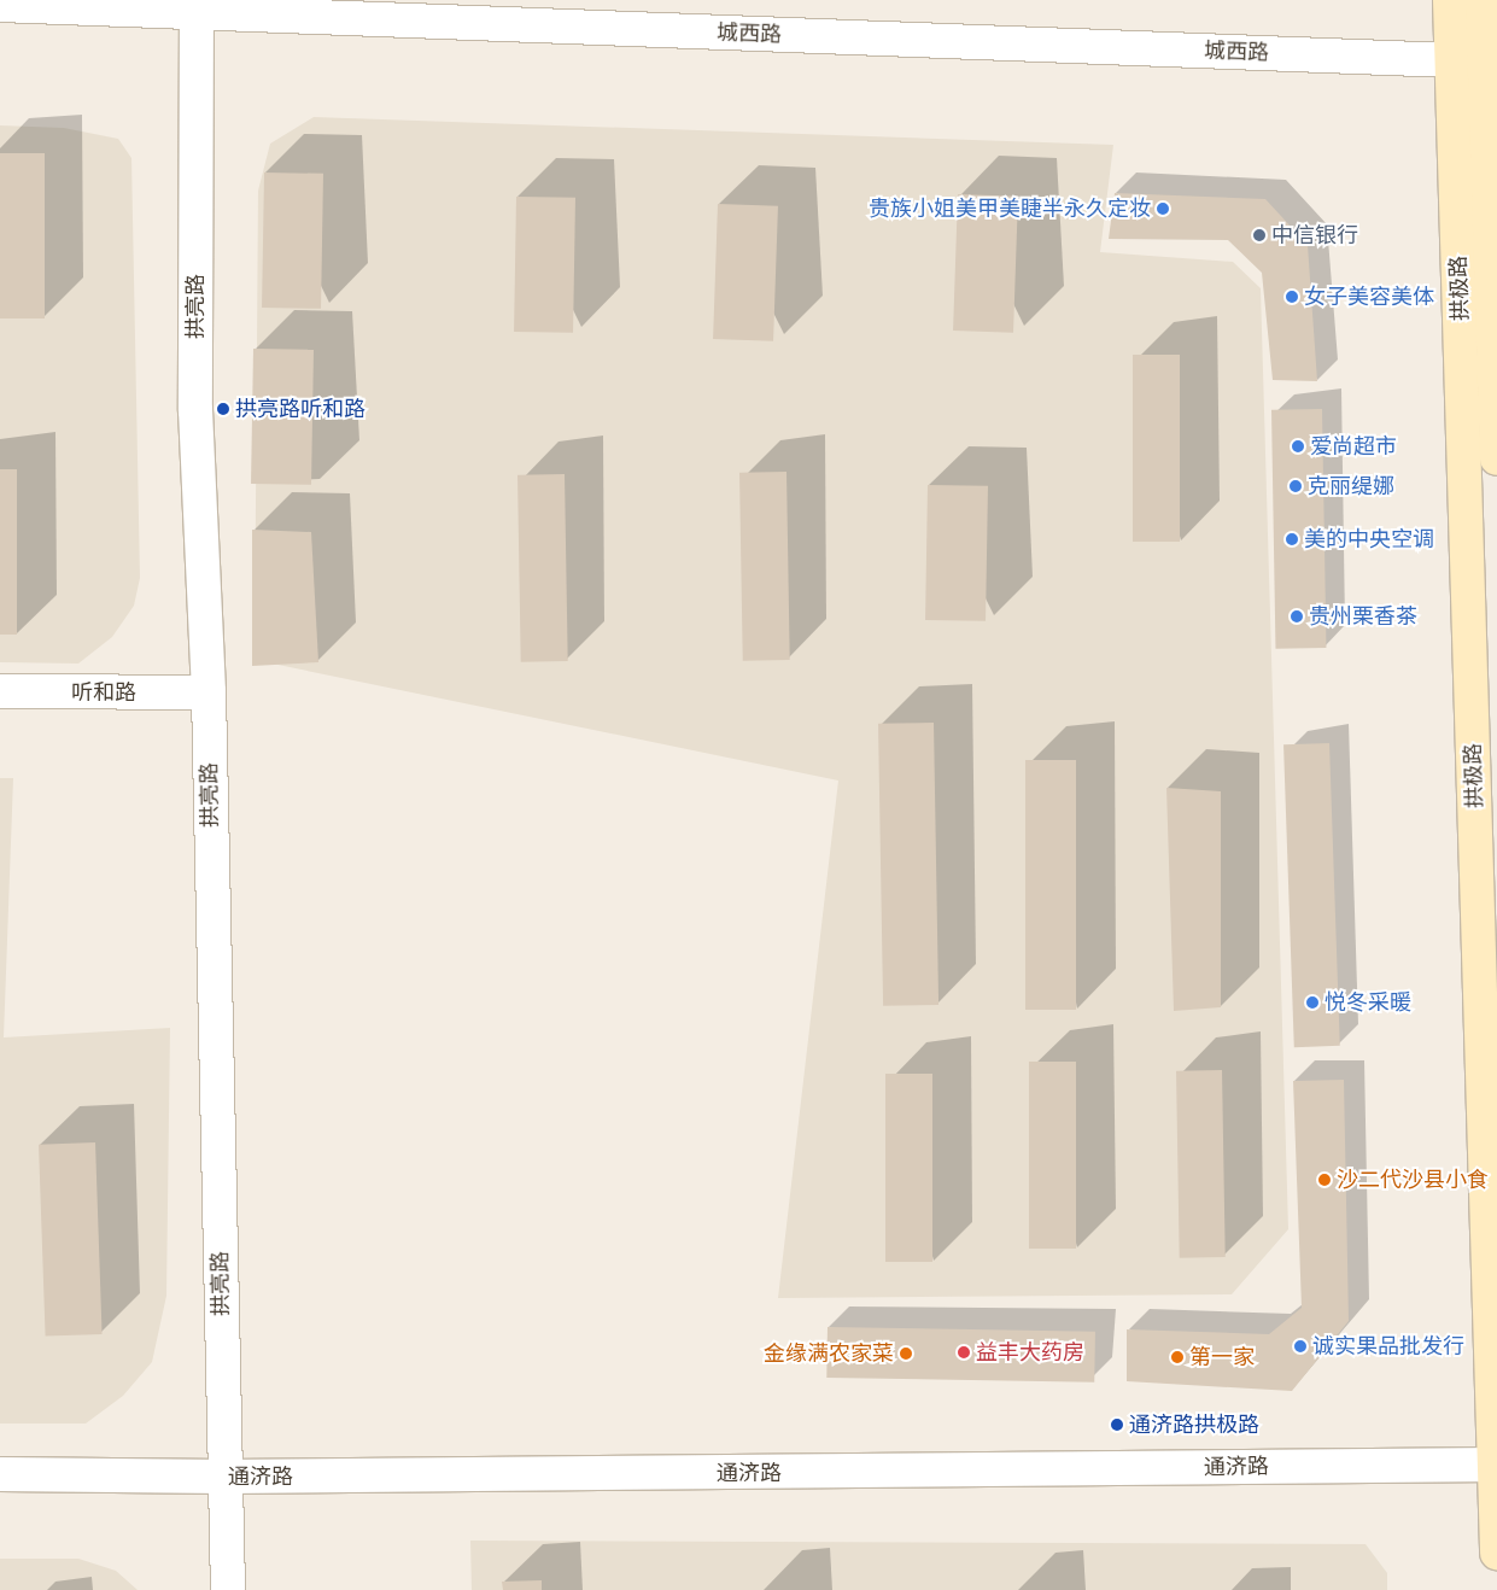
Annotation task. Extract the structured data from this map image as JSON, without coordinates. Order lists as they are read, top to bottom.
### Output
{
  "streets": {
    "main road": ["拱极路"],
    "street": [
      "城西路",
      "拱亮路",
      "听和路",
      "通济路"
    ]
  },
  "crossings": [
    ["城西路", "拱极路"],
    ["城西路", "拱亮路"],
    ["拱极路", "通济路"],
    ["拱亮路", "听和路"],
    ["拱亮路", "通济路"]
  ],
  "places": [
    "贵族小姐美甲美睫半永久定妆",
    "中信银行",
    "女子美容美体",
    "拱亮路听和路",
    "爱尚超市",
    "克丽缇娜",
    "美的中央空调",
    "贵州栗香茶",
    "悦冬采暖",
    "沙二代沙县小食",
    "诚实果品批发行",
    "益丰大药房",
    "金缘满农家菜",
    "第一家",
    "通济路拱极路"
  ]
}
